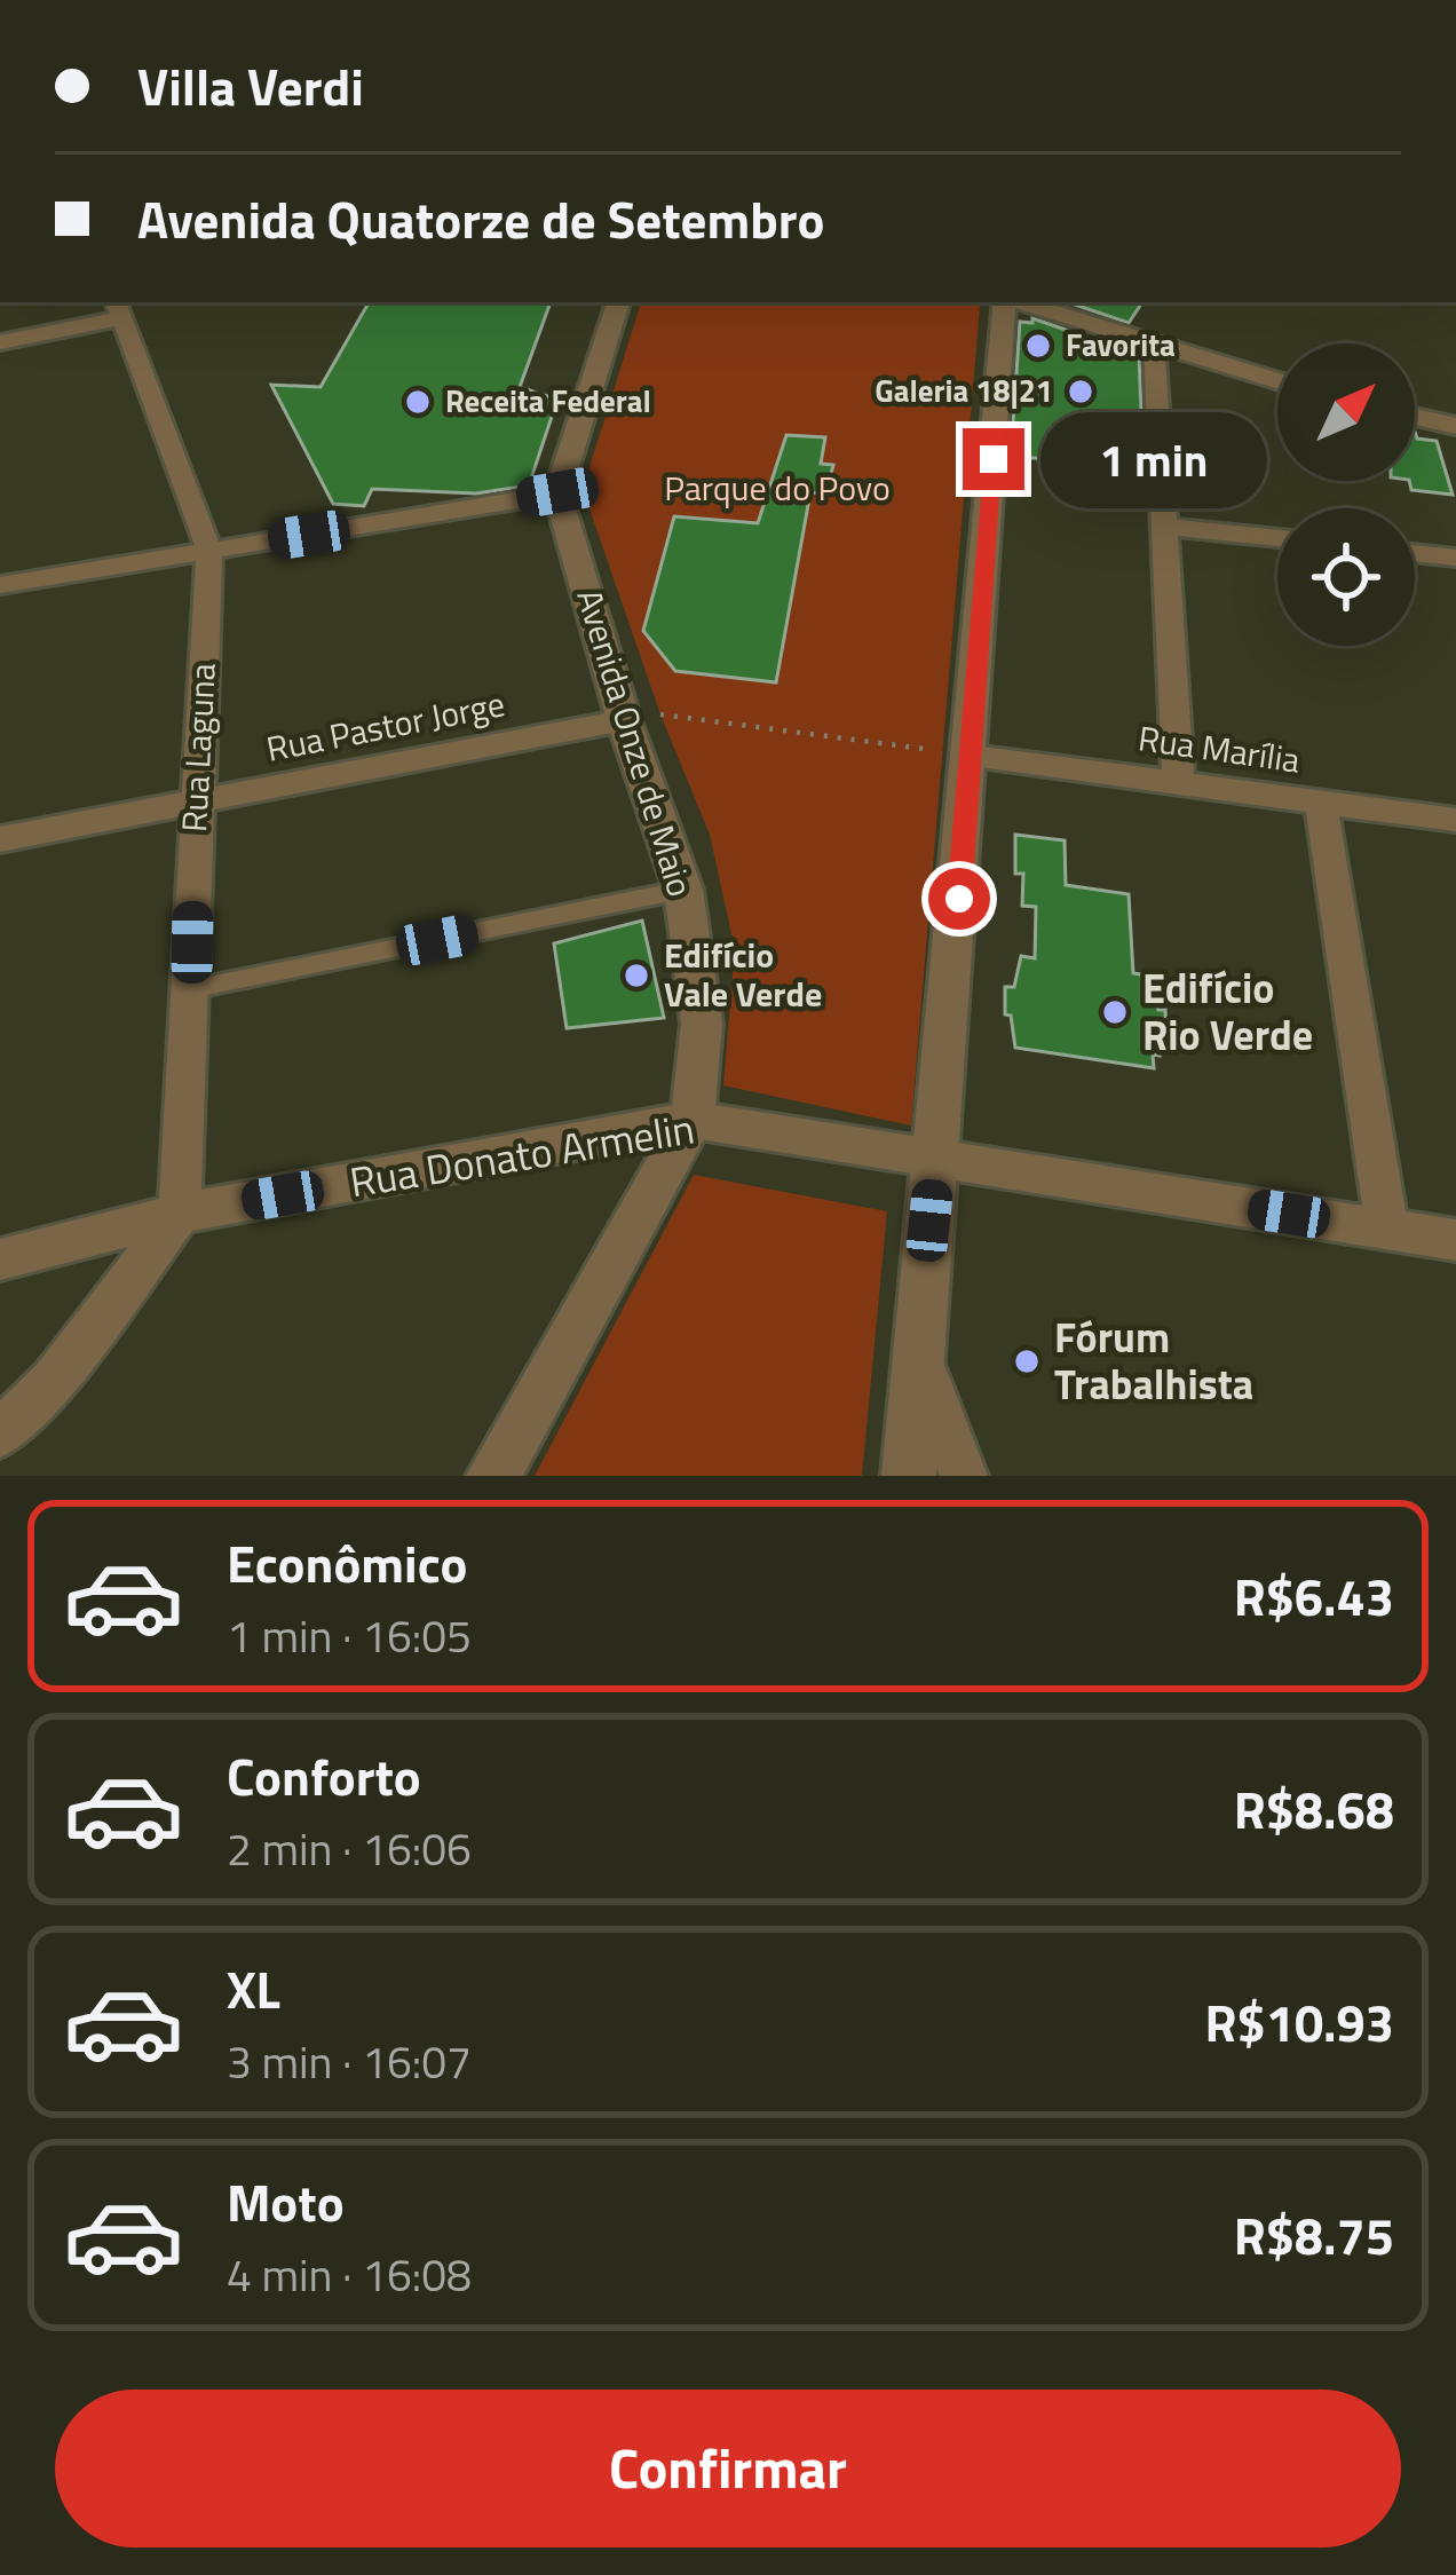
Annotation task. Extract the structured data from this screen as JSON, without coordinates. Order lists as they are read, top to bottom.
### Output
{
  "streets": {
    "street": [
      "Rua Pastor Jorge",
      "Avenida Onze de Maio",
      "Rua Laguna",
      "Rua Marília",
      "Rua Donato Armelin"
    ]
  },
  "crossings": [
    ["Rua Pastor Jorge", "Avenida Onze de Maio"],
    ["Rua Pastor Jorge", "Rua Laguna"],
    ["Avenida Onze de Maio", "Rua Donato Armelin"],
    ["Rua Laguna", "Rua Donato Armelin"]
  ],
  "parks": ["Parque do Povo"],
  "places": [
    "Favorita",
    "Galeria 18|21",
    "Receita Federal",
    "Edifício Vale Verde",
    "Edifício Rio Verde",
    "Fórum Trabalhista"
  ],
  "north": "top right",
  "page": {
    "banner": ["Villa Verdi", "Avenida Quatorze de Setembro"],
    "bubble": "1 min",
    "list": [
      {
        "name": "Econômico",
        "note": "1 min · 16:05",
        "value": "R$6.43"
      },
      {
        "name": "Conforto",
        "note": "2 min · 16:06",
        "value": "R$8.68"
      },
      {
        "name": "XL",
        "note": "3 min · 16:07",
        "value": "R$10.93"
      },
      {
        "name": "Moto",
        "note": "4 min · 16:08",
        "value": "R$8.75"
      }
    ],
    "buttons": "Confirmar"
  }
}
